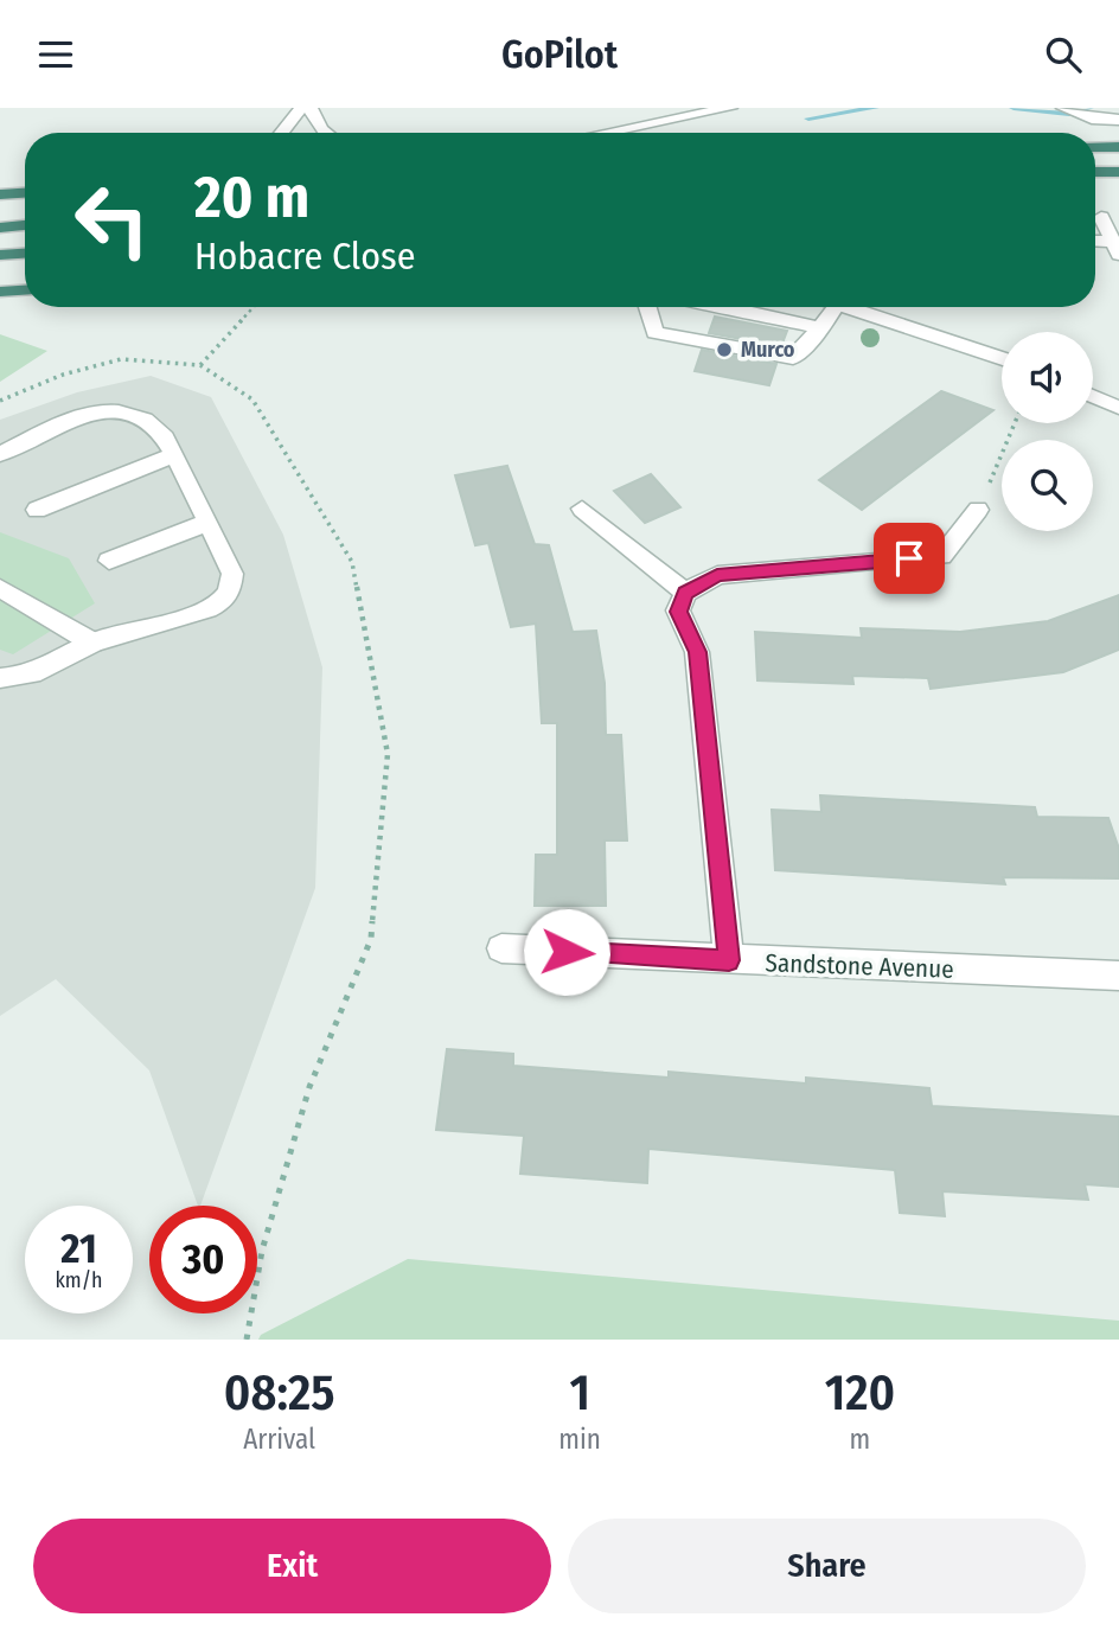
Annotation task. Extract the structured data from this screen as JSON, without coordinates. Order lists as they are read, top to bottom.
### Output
{
  "streets": {
    "street": ["Sandstone Avenue"]
  },
  "places": ["Murco"],
  "page": {
    "header": "GoPilot",
    "turn": ["20 m", "Hobacre Close"],
    "speed": "21 km/h",
    "limit": "30",
    "eta": [
      "08:25",
      "Arrival",
      "1",
      "min",
      "120",
      "m"
    ],
    "buttons": ["Exit", "Share"]
  }
}
